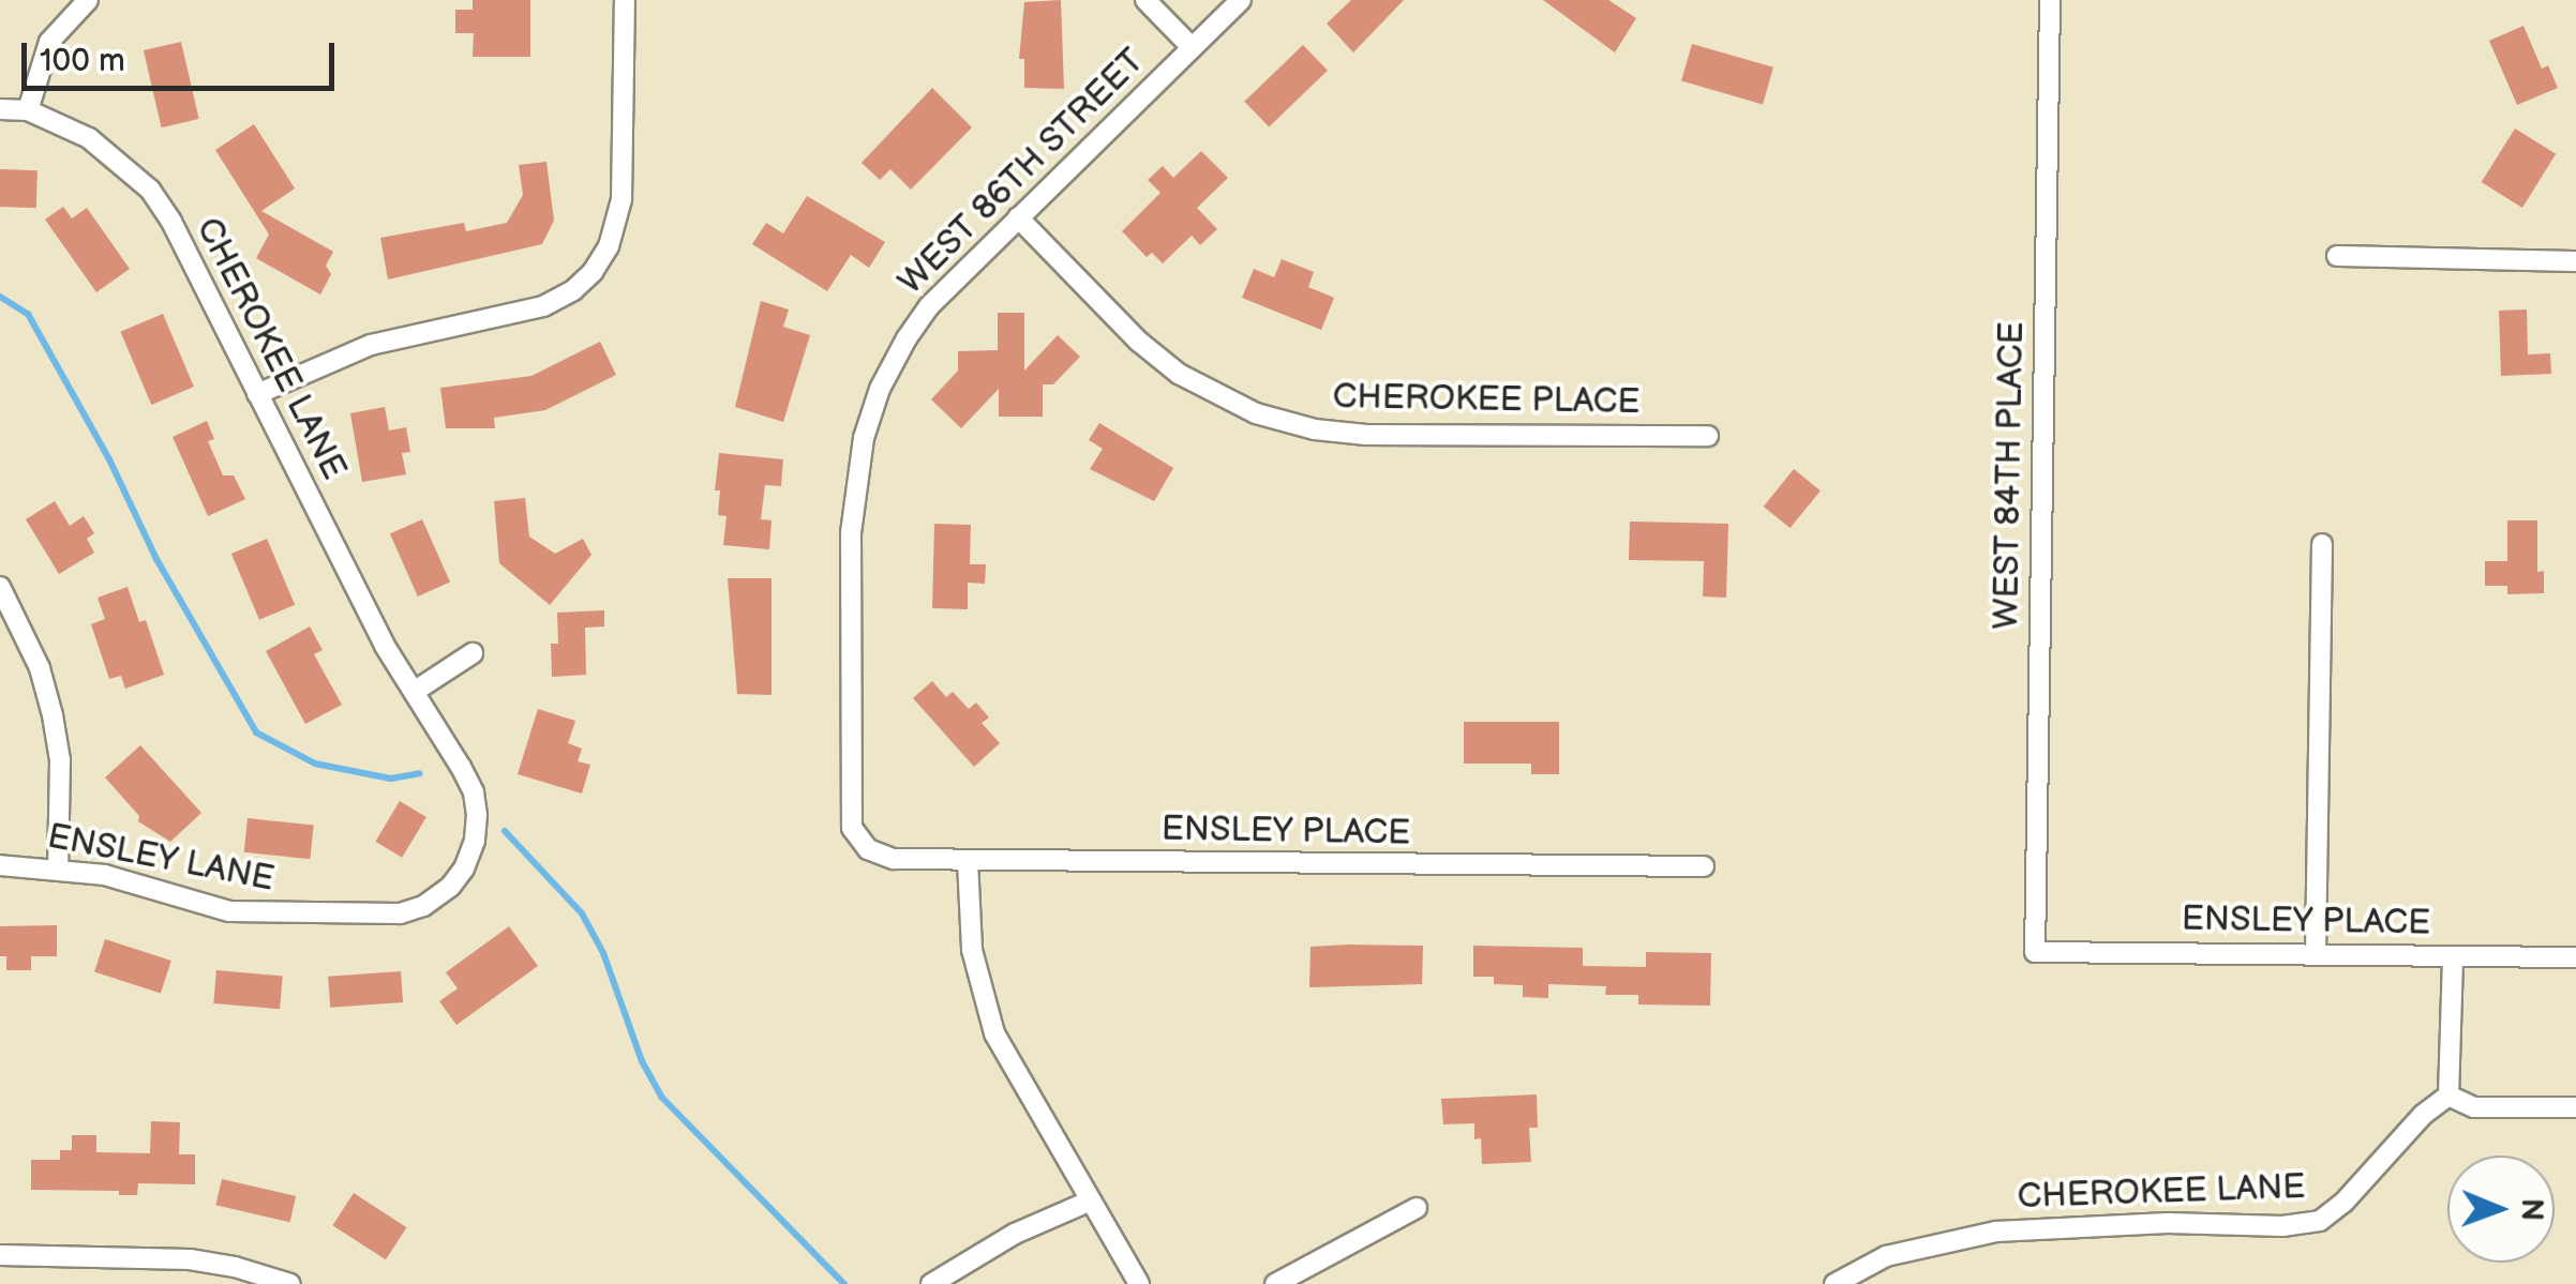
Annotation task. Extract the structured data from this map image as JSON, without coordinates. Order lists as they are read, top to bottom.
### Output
{
  "streets": {
    "street": [
      "WEST 86TH STREET",
      "CHEROKEE LANE",
      "CHEROKEE PLACE",
      "WEST 84TH PLACE",
      "ENSLEY PLACE",
      "ENSLEY LANE"
    ]
  },
  "crossings": [
    ["WEST 86TH STREET", "CHEROKEE PLACE"],
    ["WEST 86TH STREET", "ENSLEY PLACE"],
    ["CHEROKEE LANE", "ENSLEY LANE"],
    ["WEST 84TH PLACE", "ENSLEY PLACE"]
  ],
  "scale_bar": "100 m",
  "north": "right"
}
